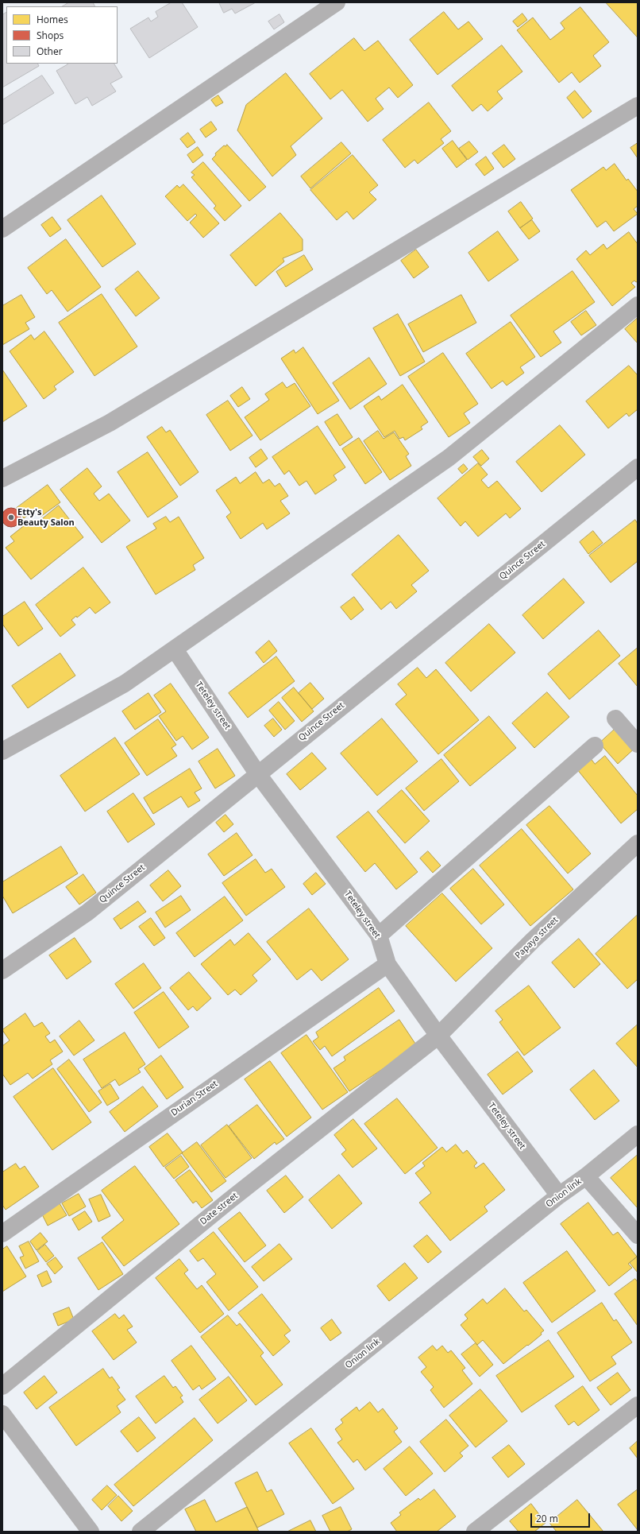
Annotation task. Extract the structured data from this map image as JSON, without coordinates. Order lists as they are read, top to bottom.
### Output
{
  "streets": {
    "street": [
      "Quince Street",
      "Teteley street",
      "Papaya street",
      "Durian Street",
      "Onion link",
      "Date street"
    ]
  },
  "crossings": [
    ["Quince Street", "Teteley street"],
    ["Teteley street", "Papaya street"],
    ["Teteley street", "Durian Street"],
    ["Teteley street", "Onion link"],
    ["Teteley street", "Date street"],
    ["Papaya street", "Date street"]
  ],
  "places": ["Etty's Beauty Salon"],
  "legend": ["Homes", "Shops", "Other"],
  "scale_bar": "20 m"
}
